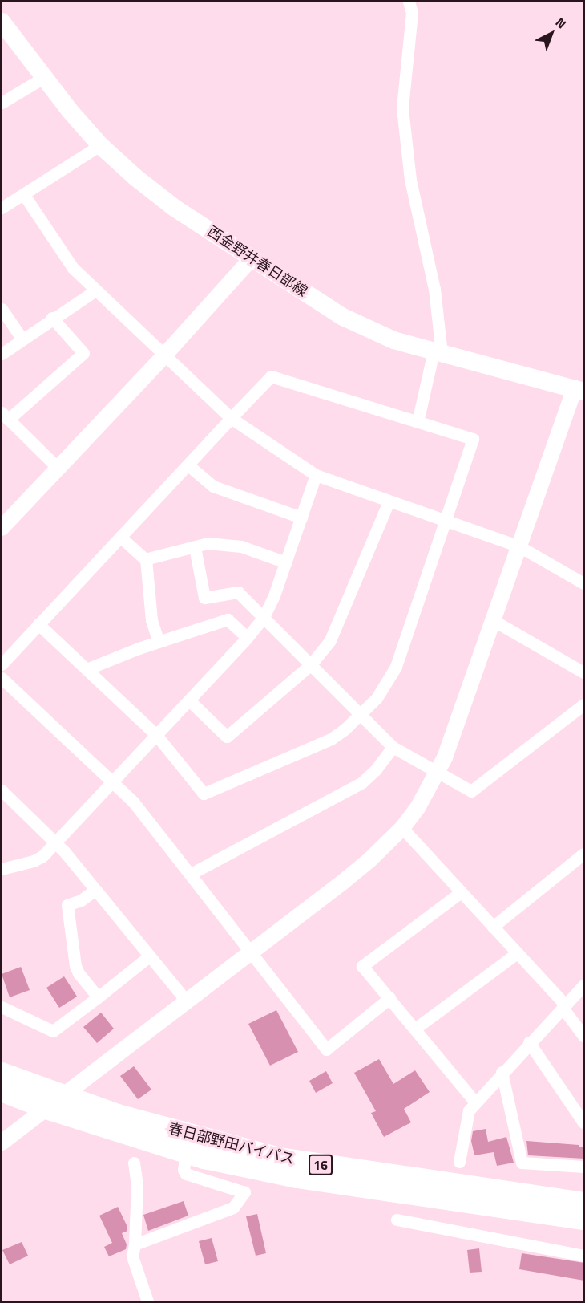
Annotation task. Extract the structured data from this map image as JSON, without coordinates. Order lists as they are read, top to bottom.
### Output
{
  "streets": {
    "highway": ["春日部野田バイパス", "16"],
    "main road": ["西金野井春日部線"]
  },
  "north": "top right"
}
